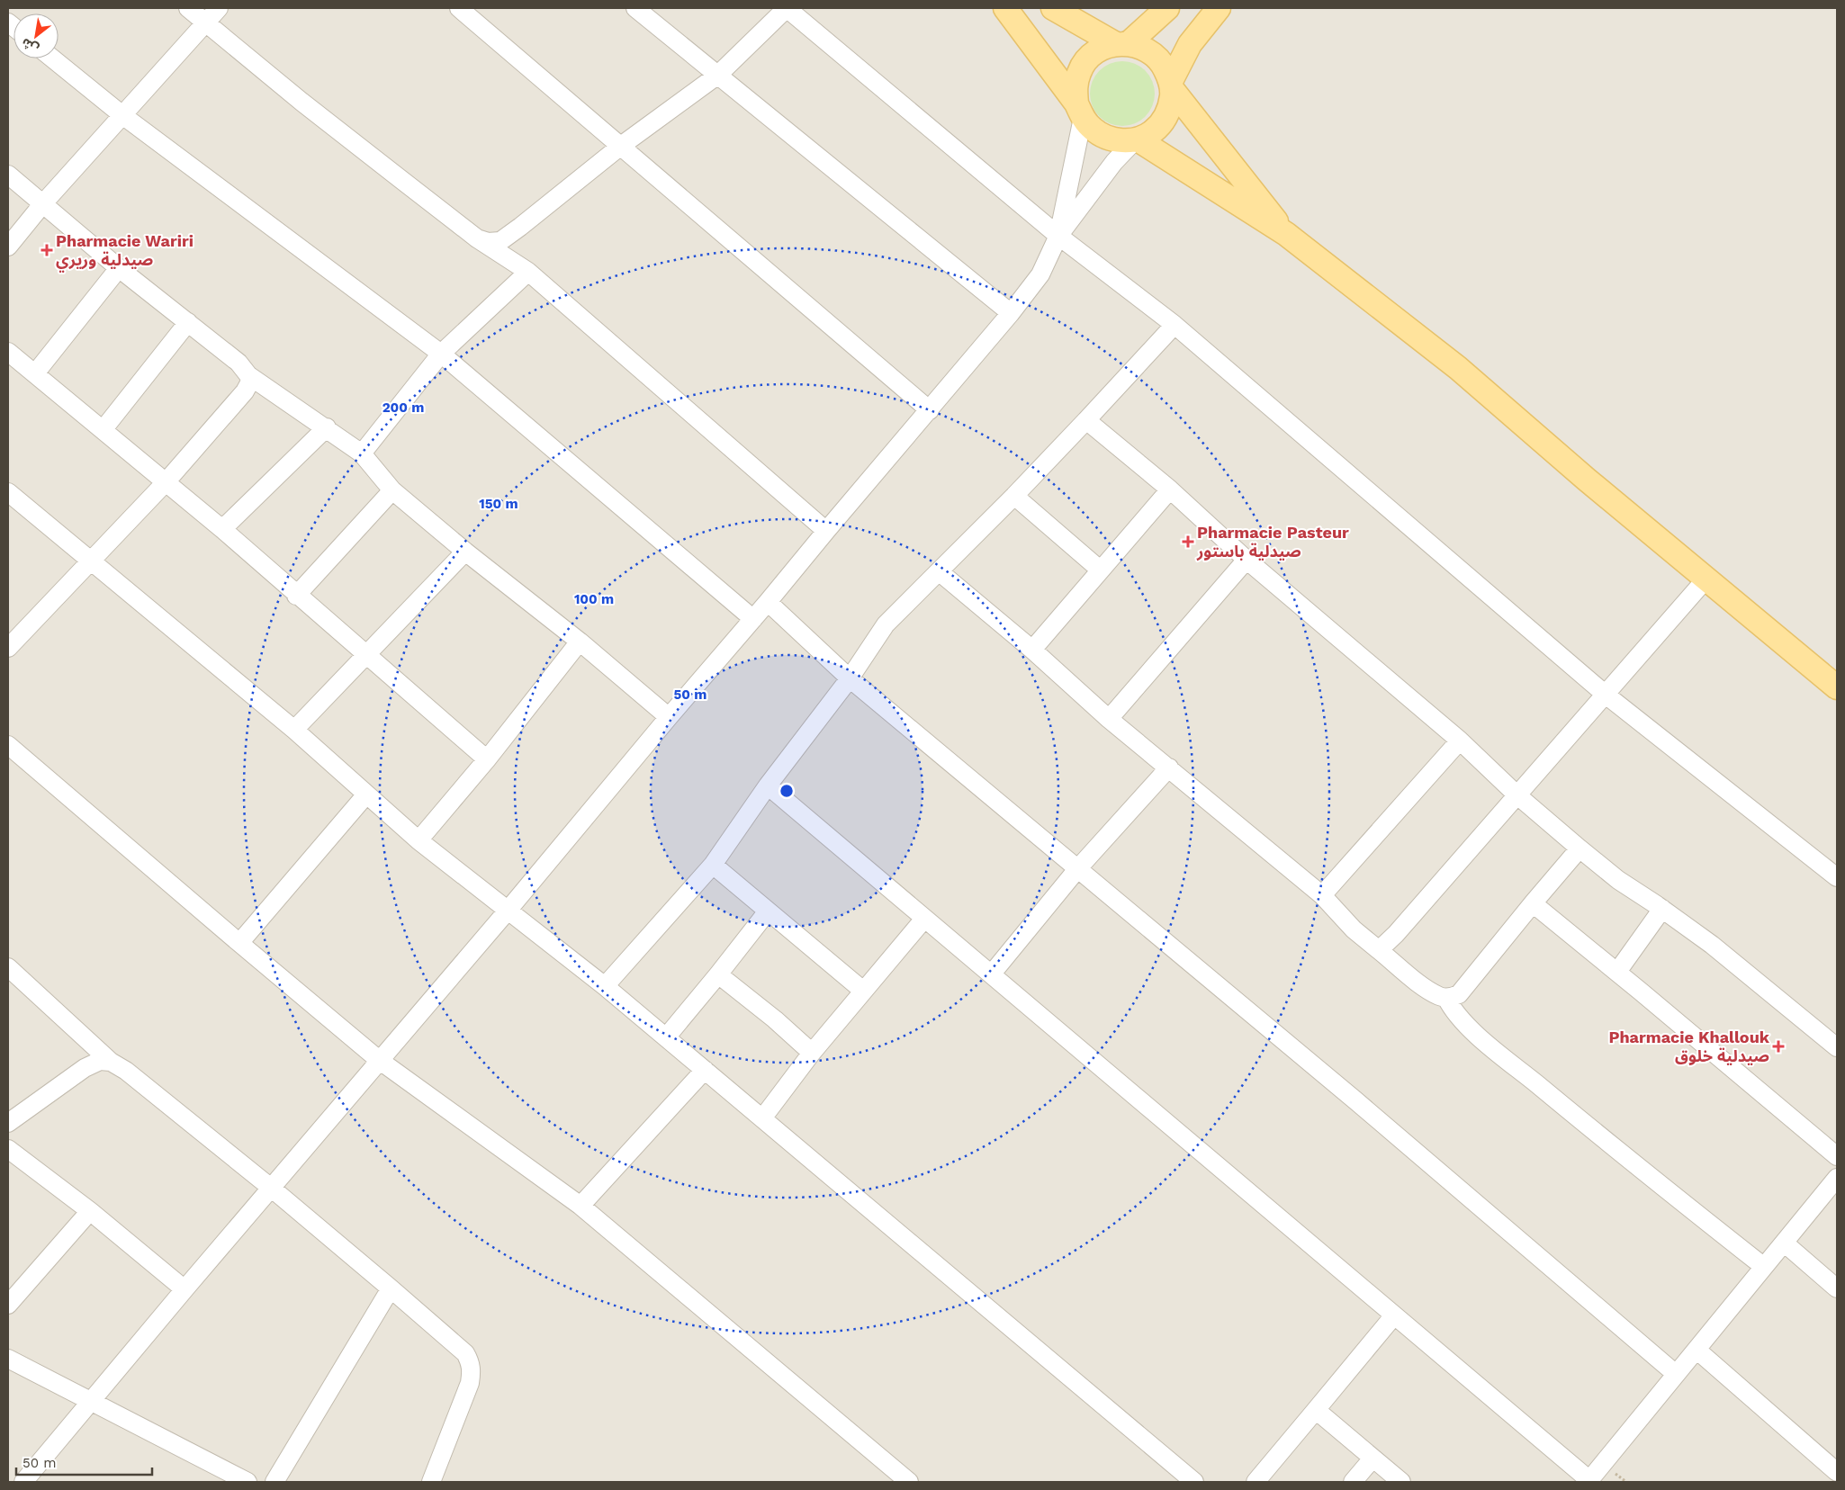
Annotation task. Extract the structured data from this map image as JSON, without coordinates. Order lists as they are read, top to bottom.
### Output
{
  "places": {
    "health": ["Pharmacie Wariri صيدلية وريري", "Pharmacie Pasteur صيدلية باستور", "Pharmacie Khallouk صيدلية خلوق"]
  },
  "scale_bar": "50 m",
  "north": "bottom left",
  "rings": [
    "200 m",
    "150 m",
    "100 m",
    "50 m"
  ]
}
